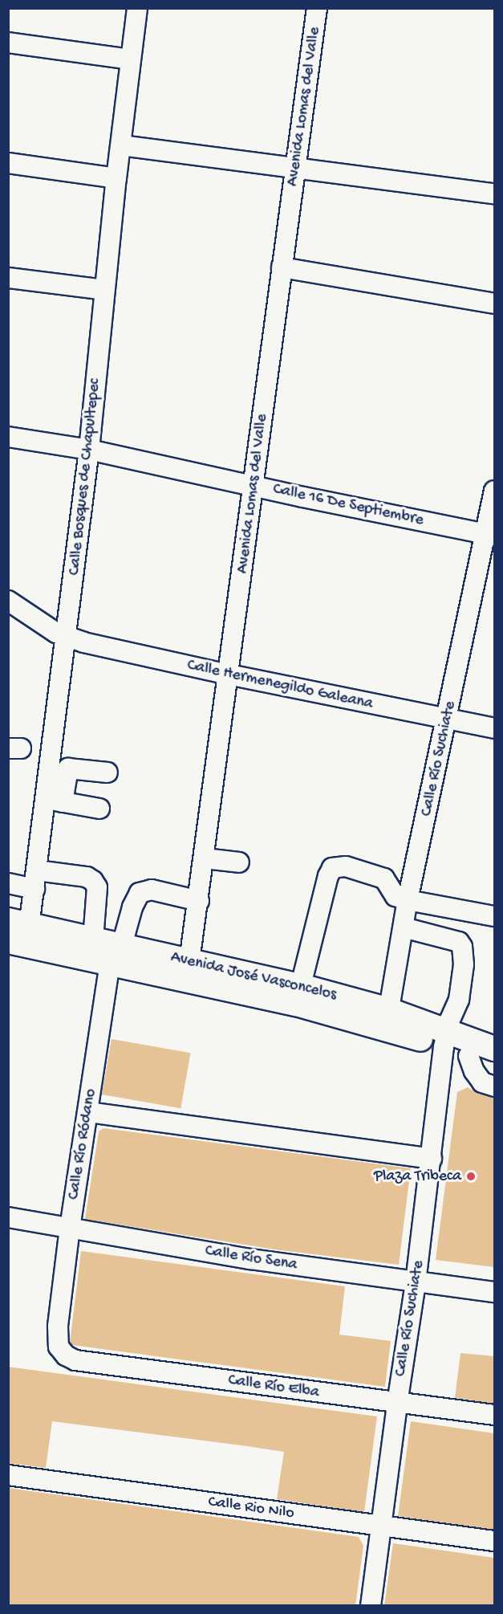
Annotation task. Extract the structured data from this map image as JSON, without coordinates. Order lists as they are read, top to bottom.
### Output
{
  "streets": {
    "main road": ["Avenida José Vasconcelos"],
    "street": [
      "Avenida Lomas del Valle",
      "Calle Bosques de Chapultepec",
      "Calle 16 De Septiembre",
      "Calle Hermenegildo Galeana",
      "Calle Río Suchiate",
      "Calle Río Ródano",
      "Calle Río Sena",
      "Calle Río Elba",
      "Calle Rio Nilo"
    ]
  },
  "crossings": [
    ["Avenida Lomas del Valle", "Calle 16 De Septiembre"],
    ["Avenida Lomas del Valle", "Calle Hermenegildo Galeana"],
    ["Avenida Lomas del Valle", "Avenida José Vasconcelos"],
    ["Avenida Lomas del Valle", "Calle Río Ródano"],
    ["Calle Bosques de Chapultepec", "Calle 16 De Septiembre"],
    ["Calle Bosques de Chapultepec", "Calle Hermenegildo Galeana"],
    ["Calle Bosques de Chapultepec", "Avenida José Vasconcelos"],
    ["Calle 16 De Septiembre", "Calle Río Suchiate"],
    ["Calle Hermenegildo Galeana", "Calle Río Suchiate"],
    ["Calle Río Suchiate", "Avenida José Vasconcelos"],
    ["Calle Río Suchiate", "Calle Río Sena"],
    ["Calle Río Suchiate", "Calle Río Elba"],
    ["Calle Río Suchiate", "Calle Rio Nilo"],
    ["Avenida José Vasconcelos", "Calle Río Ródano"],
    ["Calle Río Ródano", "Calle Río Sena"],
    ["Calle Río Ródano", "Calle Río Elba"]
  ],
  "places": ["Plaza Tribeca"]
}
